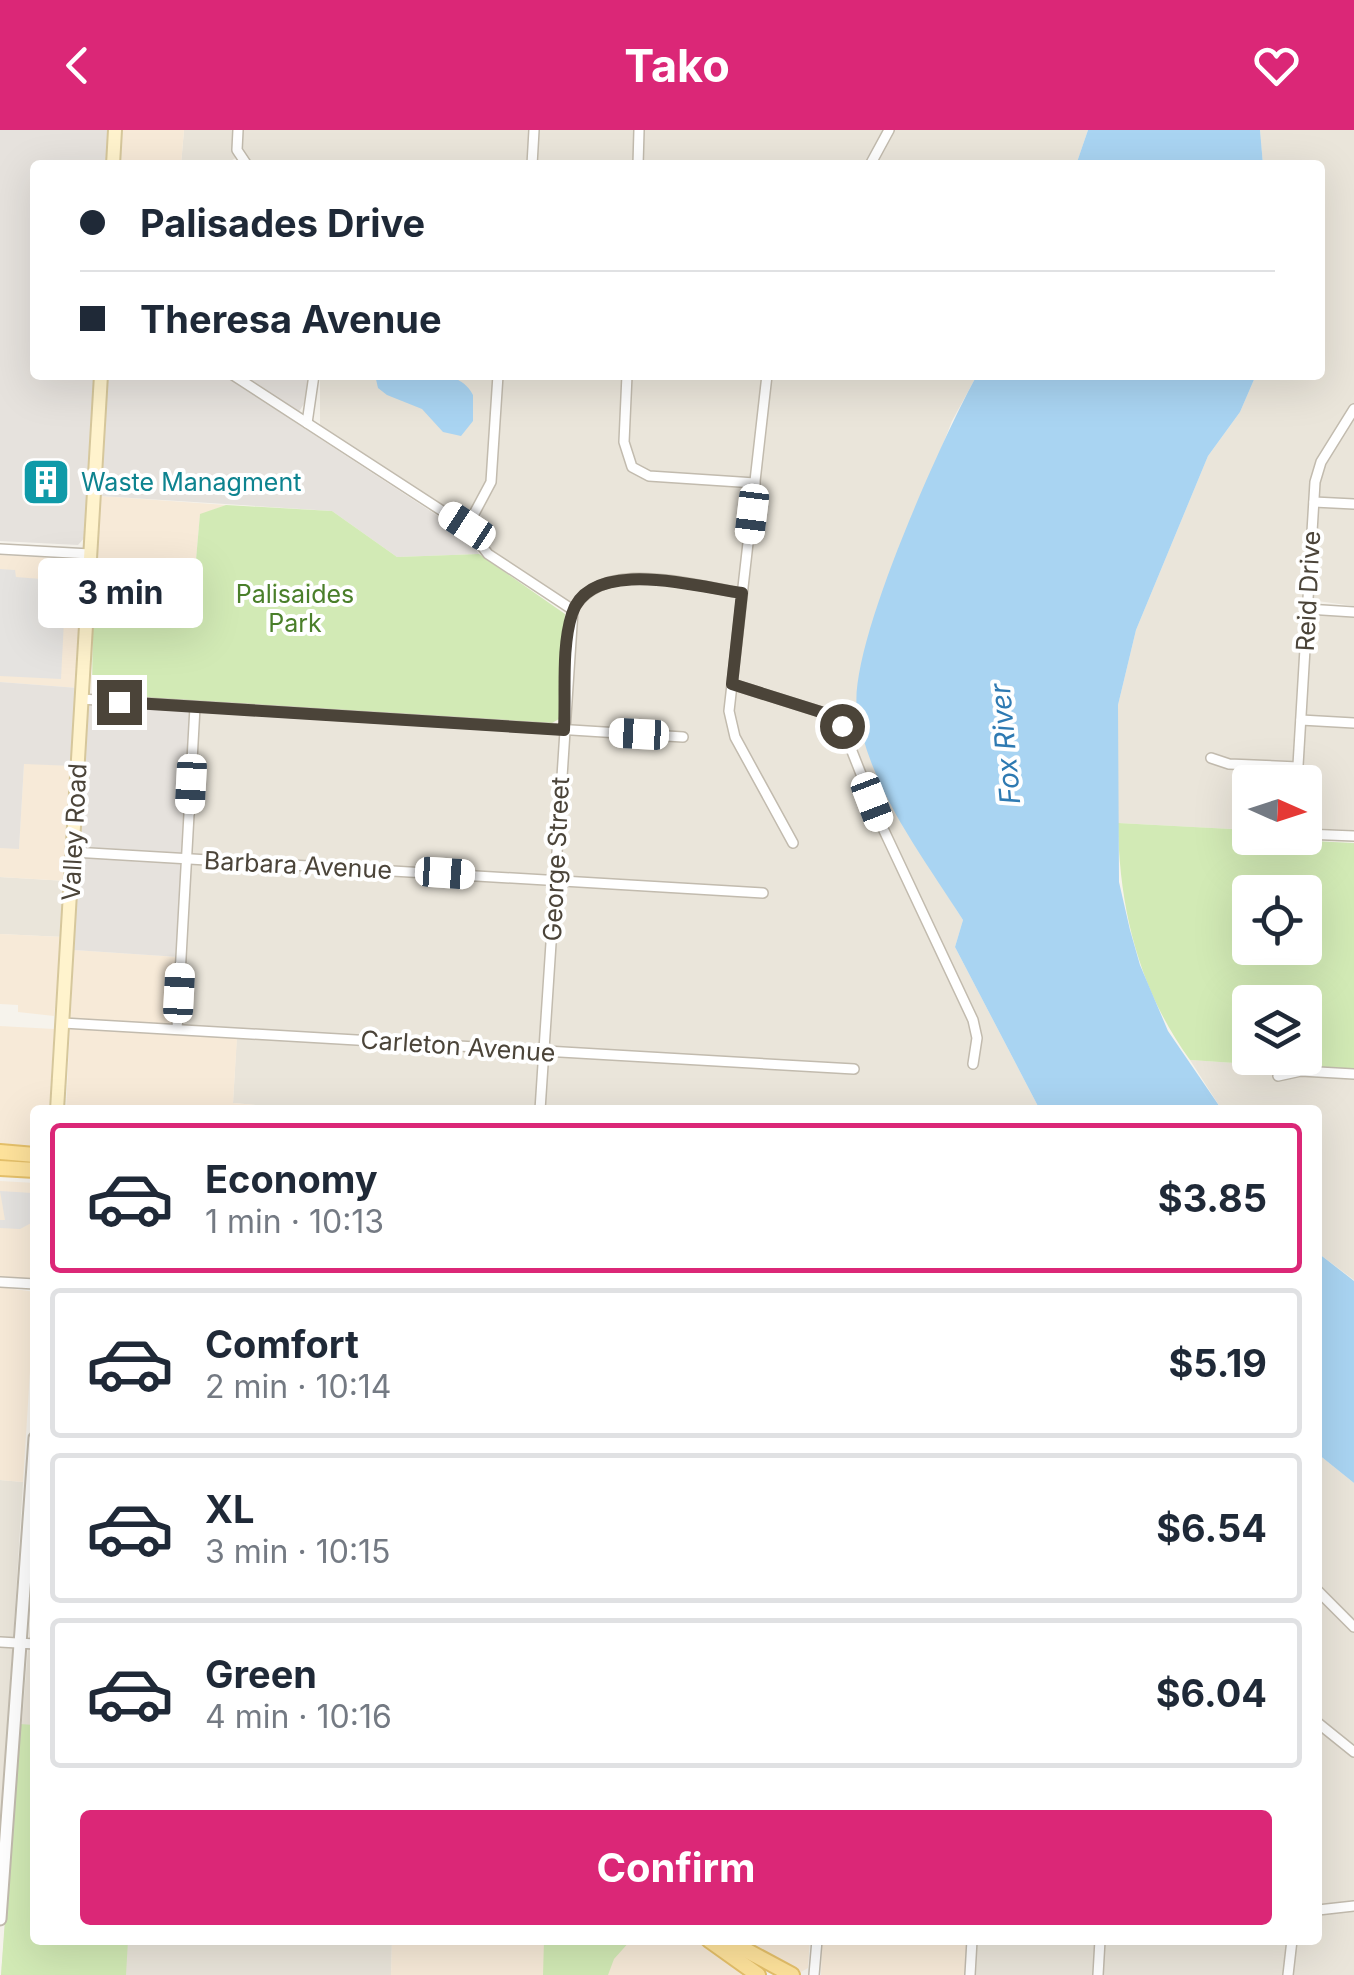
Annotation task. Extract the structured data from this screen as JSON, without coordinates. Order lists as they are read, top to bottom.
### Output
{
  "streets": {
    "main road": ["Valley Road"],
    "street": [
      "Reid Drive",
      "George Street",
      "Barbara Avenue",
      "Carleton Avenue"
    ]
  },
  "crossings": [
    ["Valley Road", "Barbara Avenue"],
    ["Valley Road", "Carleton Avenue"],
    ["George Street", "Barbara Avenue"],
    ["George Street", "Carleton Avenue"]
  ],
  "water": ["Fox River"],
  "parks": ["Palisaides Park"],
  "places": {
    "building": ["Waste Managment"]
  },
  "north": "right",
  "page": {
    "header": "Tako",
    "banner": ["Palisades Drive", "Theresa Avenue"],
    "bubble": "3 min",
    "list": [
      {
        "name": "Economy",
        "note": "1 min · 10:13",
        "value": "$3.85"
      },
      {
        "name": "Comfort",
        "note": "2 min · 10:14",
        "value": "$5.19"
      },
      {
        "name": "XL",
        "note": "3 min · 10:15",
        "value": "$6.54"
      },
      {
        "name": "Green",
        "note": "4 min · 10:16",
        "value": "$6.04"
      }
    ],
    "buttons": "Confirm"
  }
}
